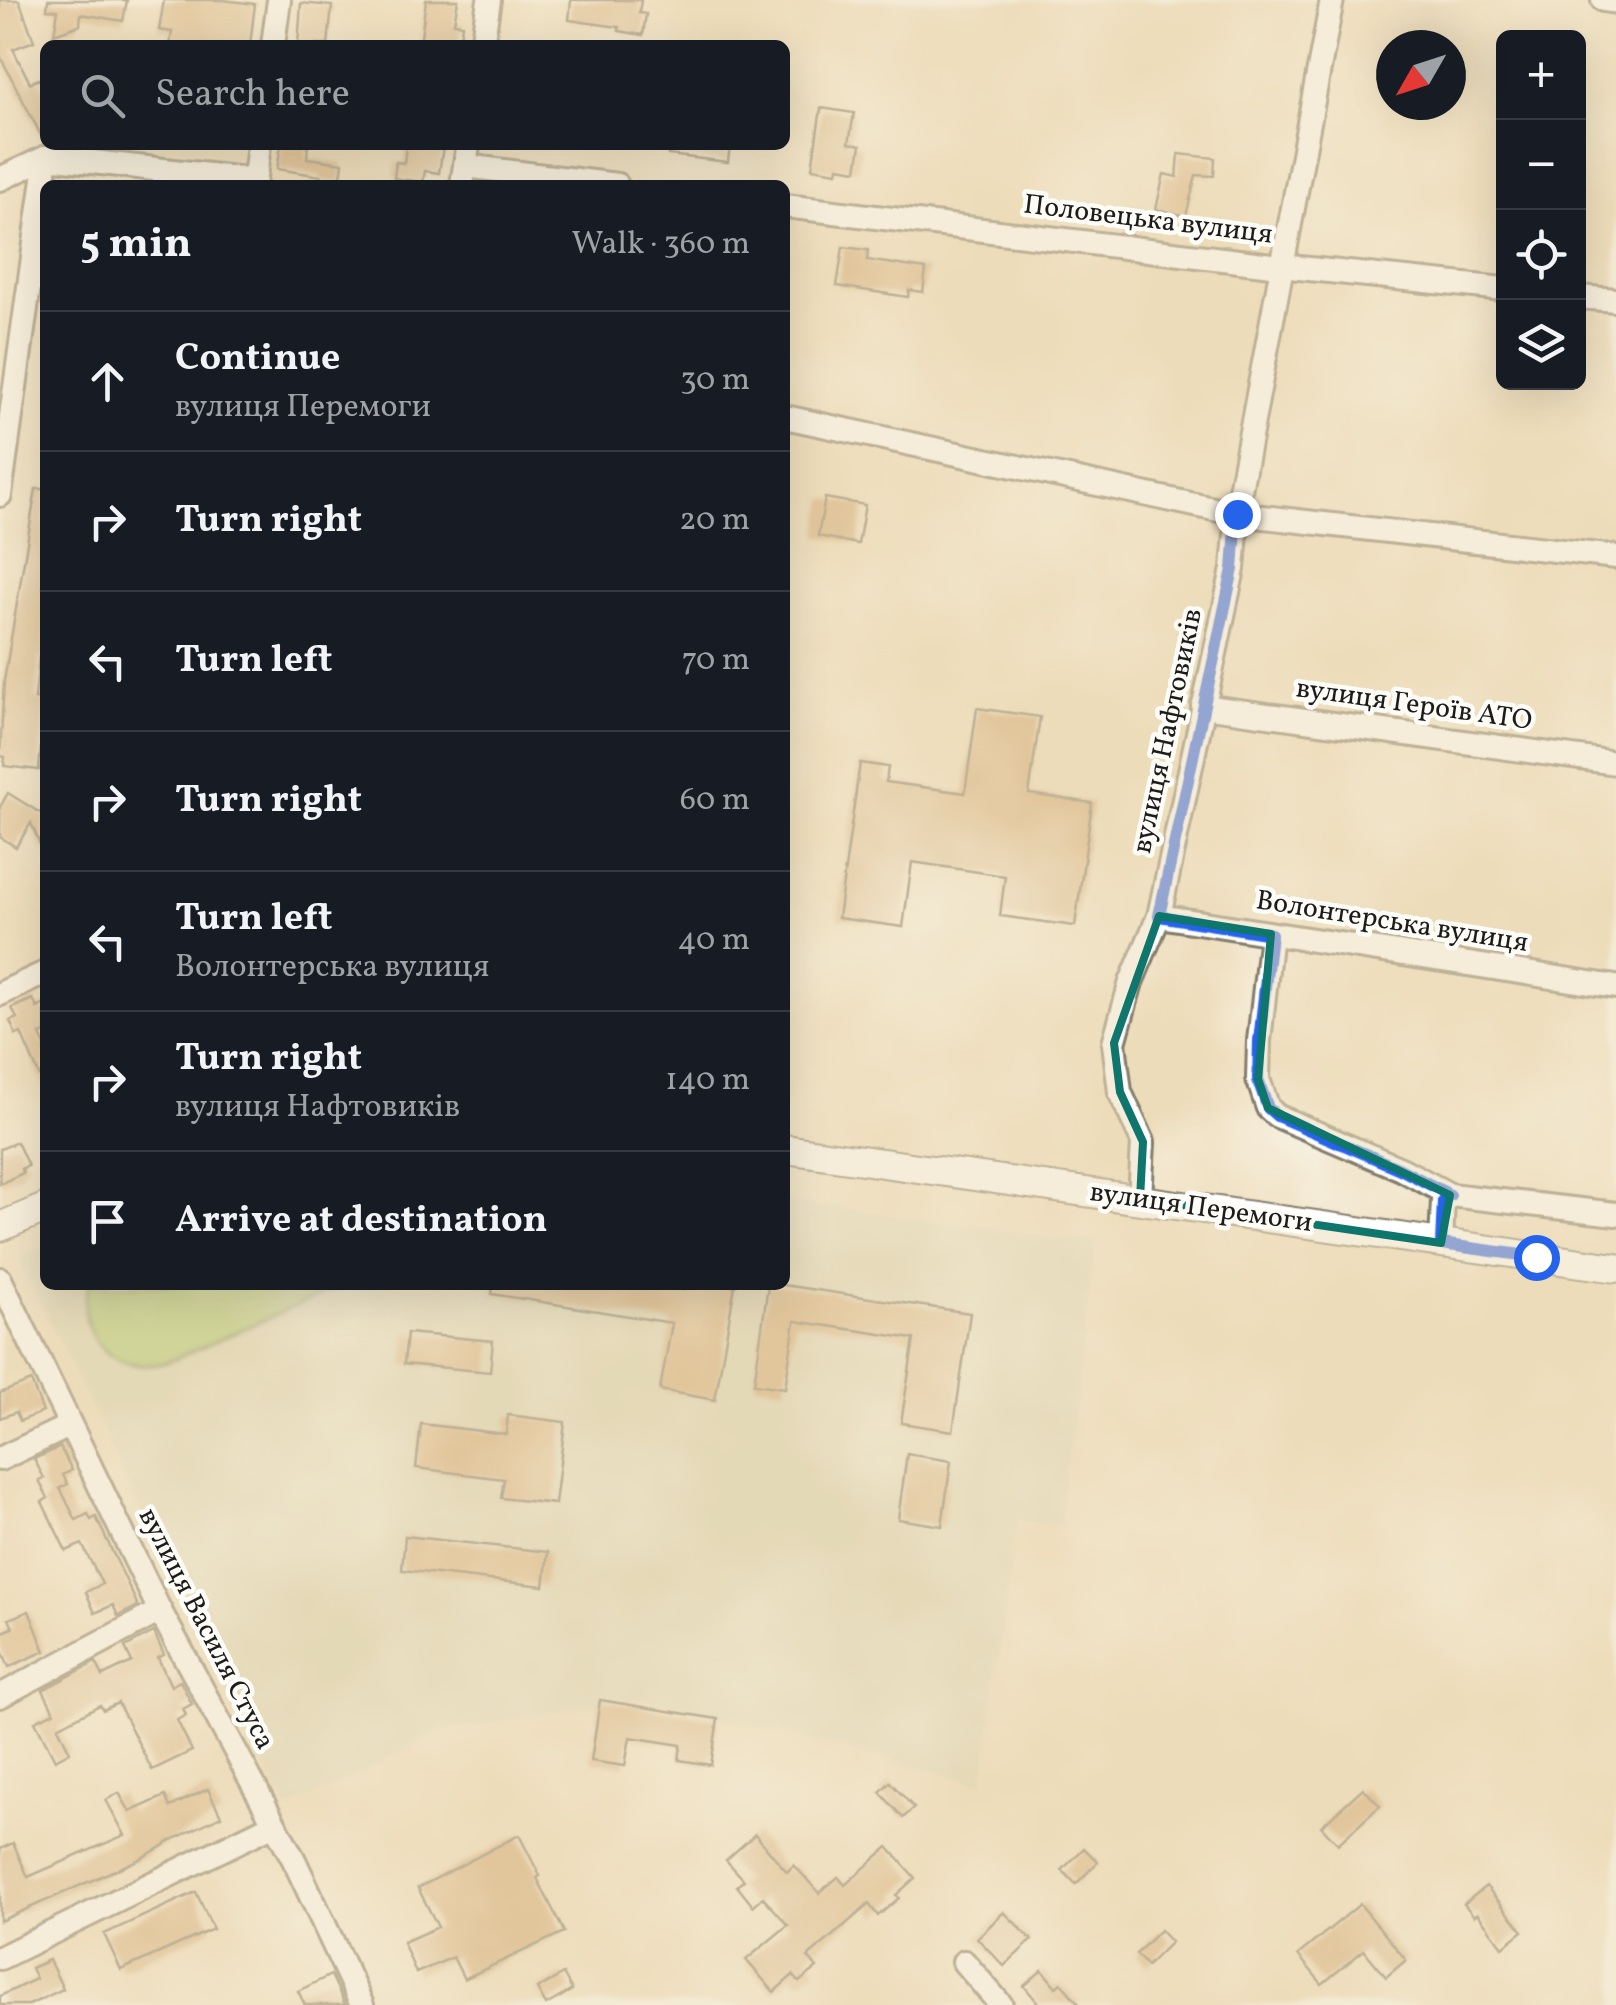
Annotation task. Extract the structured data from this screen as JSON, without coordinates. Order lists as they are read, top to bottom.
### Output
{
  "streets": {
    "street": [
      "Половецька вулиця",
      "вулиця Героїв АТО",
      "вулиця Нафтовиків",
      "Волонтерська вулиця",
      "вулиця Перемоги",
      "вулиця Василя Стуса"
    ]
  },
  "crossings": [
    ["Половецька вулиця", "вулиця Нафтовиків"],
    ["вулиця Героїв АТО", "вулиця Нафтовиків"],
    ["вулиця Нафтовиків", "Волонтерська вулиця"],
    ["вулиця Нафтовиків", "вулиця Перемоги"]
  ],
  "north": "bottom left",
  "page": {
    "map_buttons": ["+", "−"],
    "search": "Search here",
    "heading": ["5 min", "Walk · 360 m"],
    "list": [
      ["Continue", "вулиця Перемоги", "30 m"],
      ["Turn right", "20 m"],
      ["Turn left", "70 m"],
      ["Turn right", "60 m"],
      ["Turn left", "Волонтерська вулиця", "40 m"],
      ["Turn right", "вулиця Нафтовиків", "140 m"],
      "Arrive at destination"
    ]
  }
}
